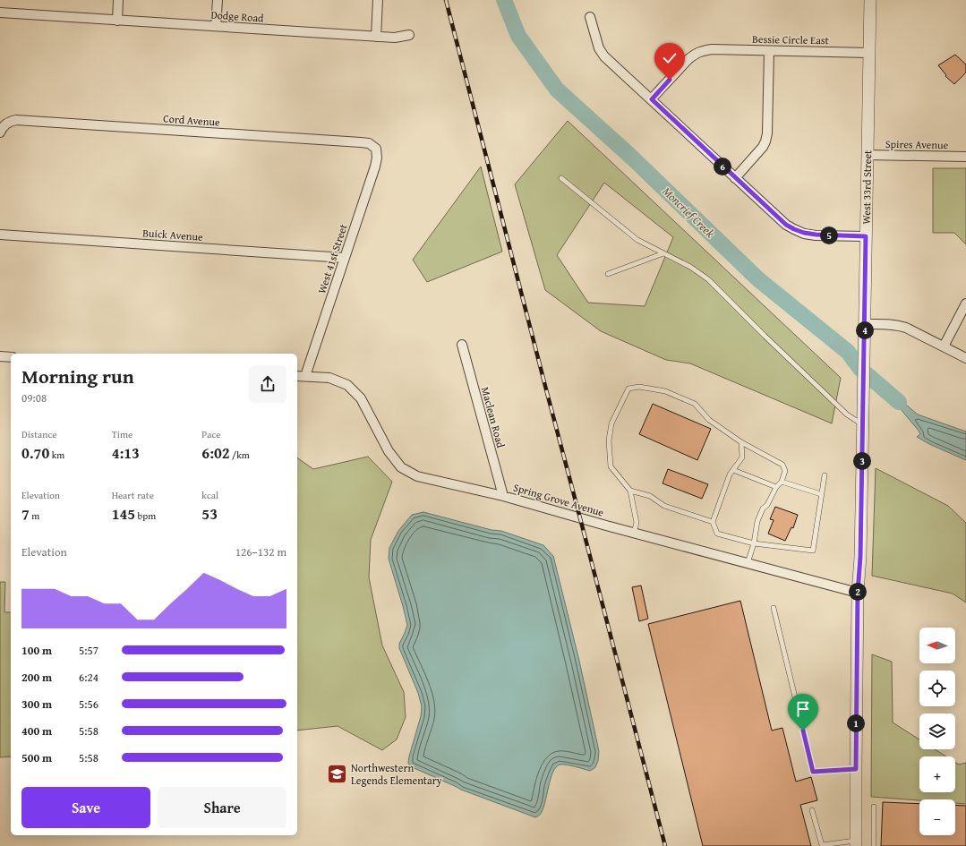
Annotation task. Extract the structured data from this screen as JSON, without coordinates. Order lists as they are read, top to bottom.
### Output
{
  "streets": {
    "street": [
      "Dodge Road",
      "Bessie Circle East",
      "Cord Avenue",
      "Spires Avenue",
      "West 33rd Street",
      "Buick Avenue",
      "West 41st Street",
      "Maclean Road",
      "Spring Grove Avenue"
    ]
  },
  "crossings": [
    ["Bessie Circle East", "West 33rd Street"],
    ["Cord Avenue", "West 41st Street"],
    ["Spires Avenue", "West 33rd Street"],
    ["West 33rd Street", "Spring Grove Avenue"],
    ["Buick Avenue", "West 41st Street"],
    ["West 41st Street", "Spring Grove Avenue"],
    ["Maclean Road", "Spring Grove Avenue"]
  ],
  "water": ["Moncrief Creek"],
  "places": {
    "school or university": ["Northwestern Legends Elementary"]
  },
  "north": "left",
  "page": {
    "pins": [
      "6",
      "5",
      "4",
      "3",
      "2",
      "1"
    ],
    "heading": ["Morning run", "09:08"],
    "stats": [
      ["Distance", "0.70 km"],
      ["Time", "4:13"],
      ["Pace", "6:02 /km"],
      ["Elevation", "7 m"],
      ["Heart rate", "145 bpm"],
      ["kcal", "53"]
    ],
    "chart": ["Elevation", "126–132 m"],
    "map_buttons": ["+", "−"],
    "list": [
      {
        "name": "100 m",
        "note": "5:57"
      },
      {
        "name": "200 m",
        "note": "6:24"
      },
      {
        "name": "300 m",
        "note": "5:56"
      },
      {
        "name": "400 m",
        "note": "5:58"
      },
      {
        "name": "500 m",
        "note": "5:58"
      }
    ],
    "buttons": ["Save", "Share"]
  }
}
